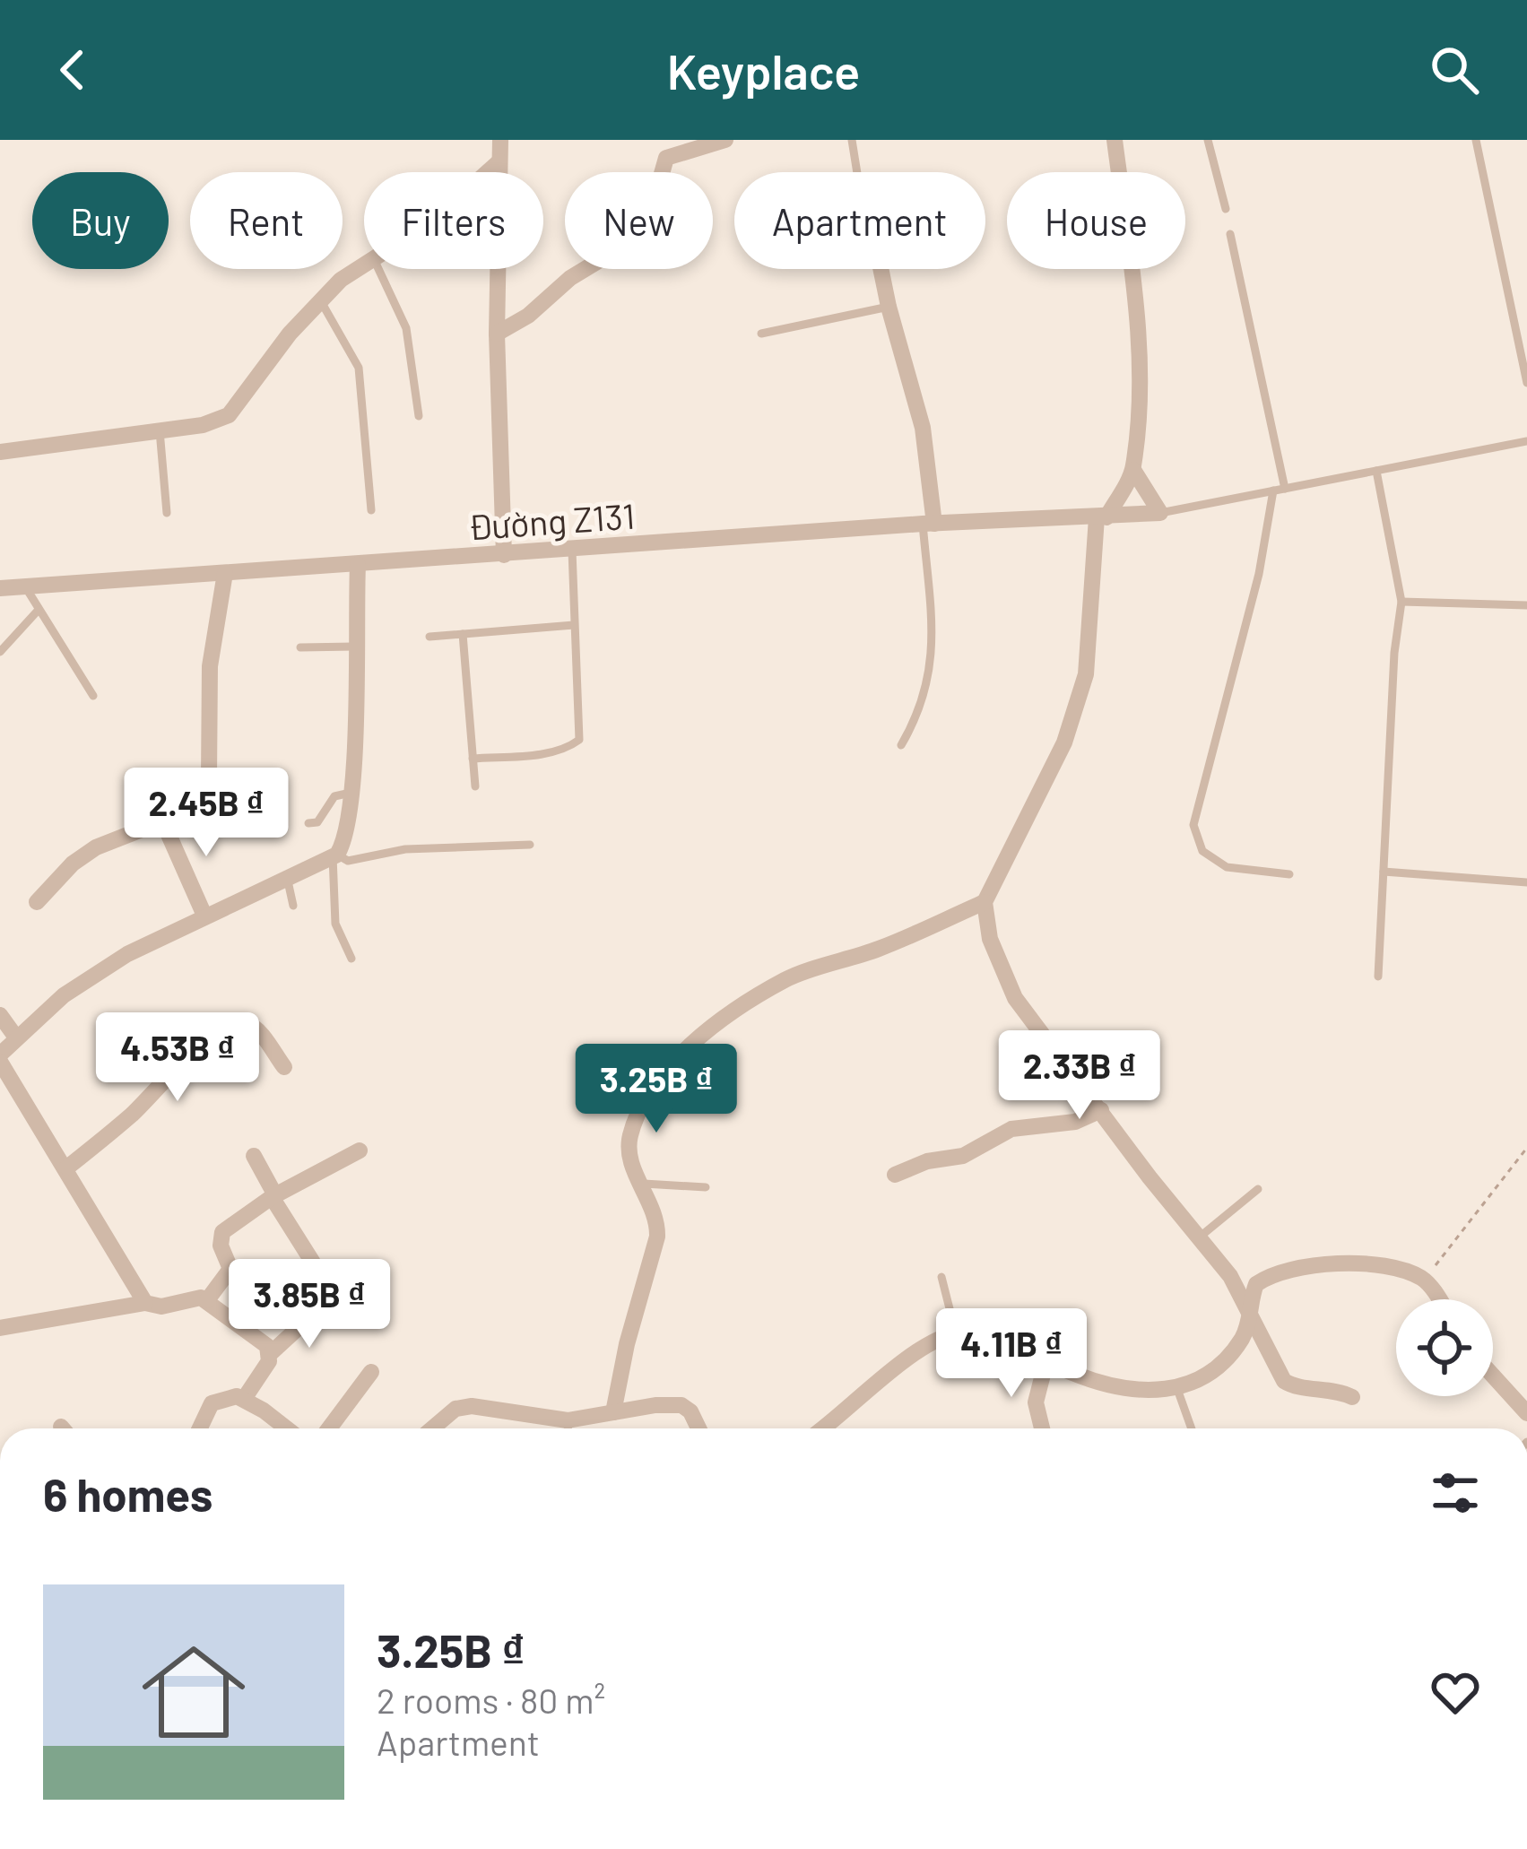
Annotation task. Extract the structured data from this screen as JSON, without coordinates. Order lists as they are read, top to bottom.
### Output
{
  "streets": {
    "street": ["Đường Z131"]
  },
  "page": {
    "header": "Keyplace",
    "chip": [
      "Buy",
      "Rent",
      "Filters",
      "New",
      "Apartment",
      "House"
    ],
    "price": [
      "2.45B ₫",
      "4.53B ₫",
      "2.33B ₫",
      "3.25B ₫",
      "3.85B ₫",
      "4.11B ₫"
    ],
    "heading": "6 homes",
    "list": [
      {
        "name": "3.25B ₫",
        "note": "2 rooms · 80 m² · Apartment"
      }
    ]
  }
}
